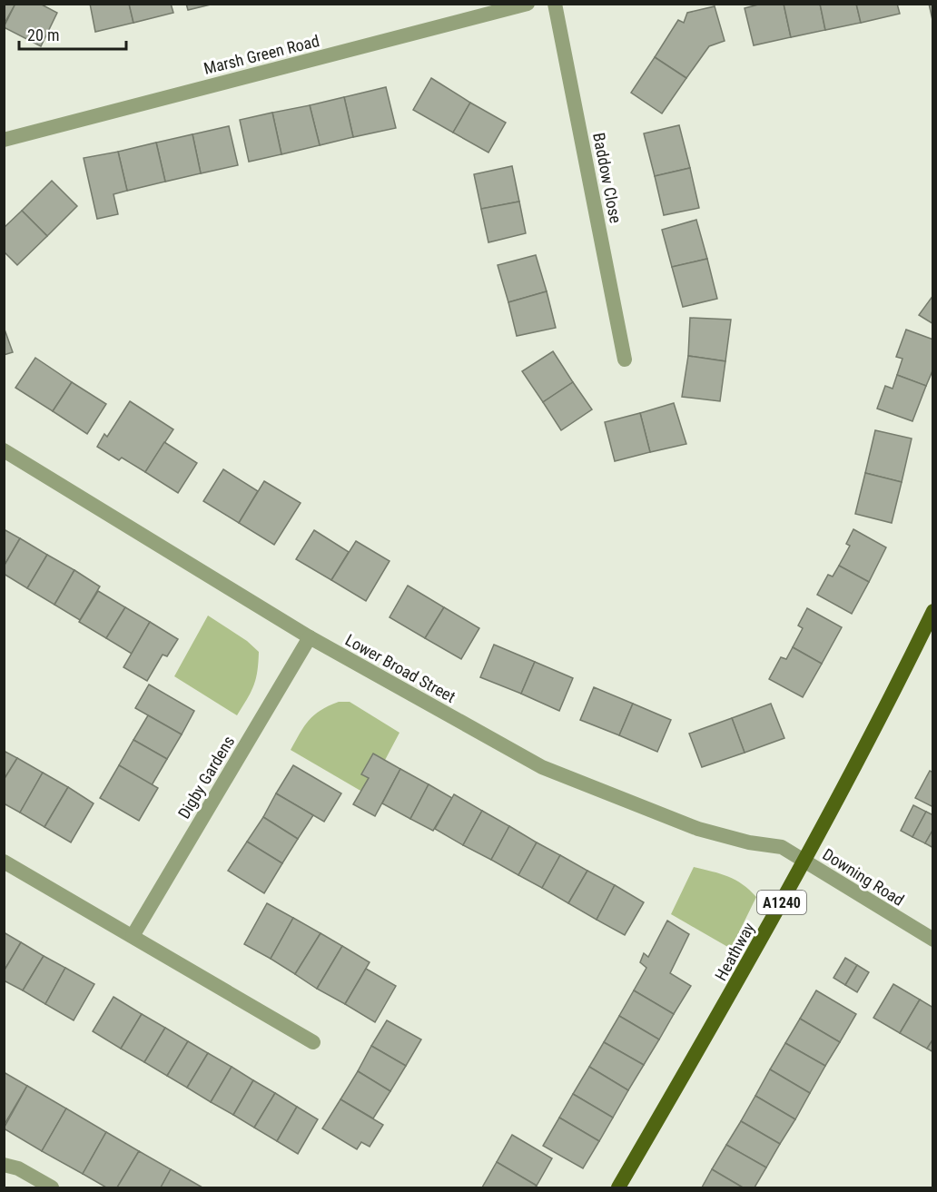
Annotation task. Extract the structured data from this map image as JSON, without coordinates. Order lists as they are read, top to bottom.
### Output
{
  "streets": {
    "main road": ["A1240", "Heathway"],
    "street": [
      "Marsh Green Road",
      "Baddow Close",
      "Lower Broad Street",
      "Digby Gardens",
      "Downing Road"
    ]
  },
  "crossings": [
    ["Lower Broad Street", "Digby Gardens"],
    ["Lower Broad Street", "Downing Road"],
    ["Lower Broad Street", "Heathway"],
    ["Downing Road", "Heathway"]
  ],
  "scale_bar": "20 m"
}
